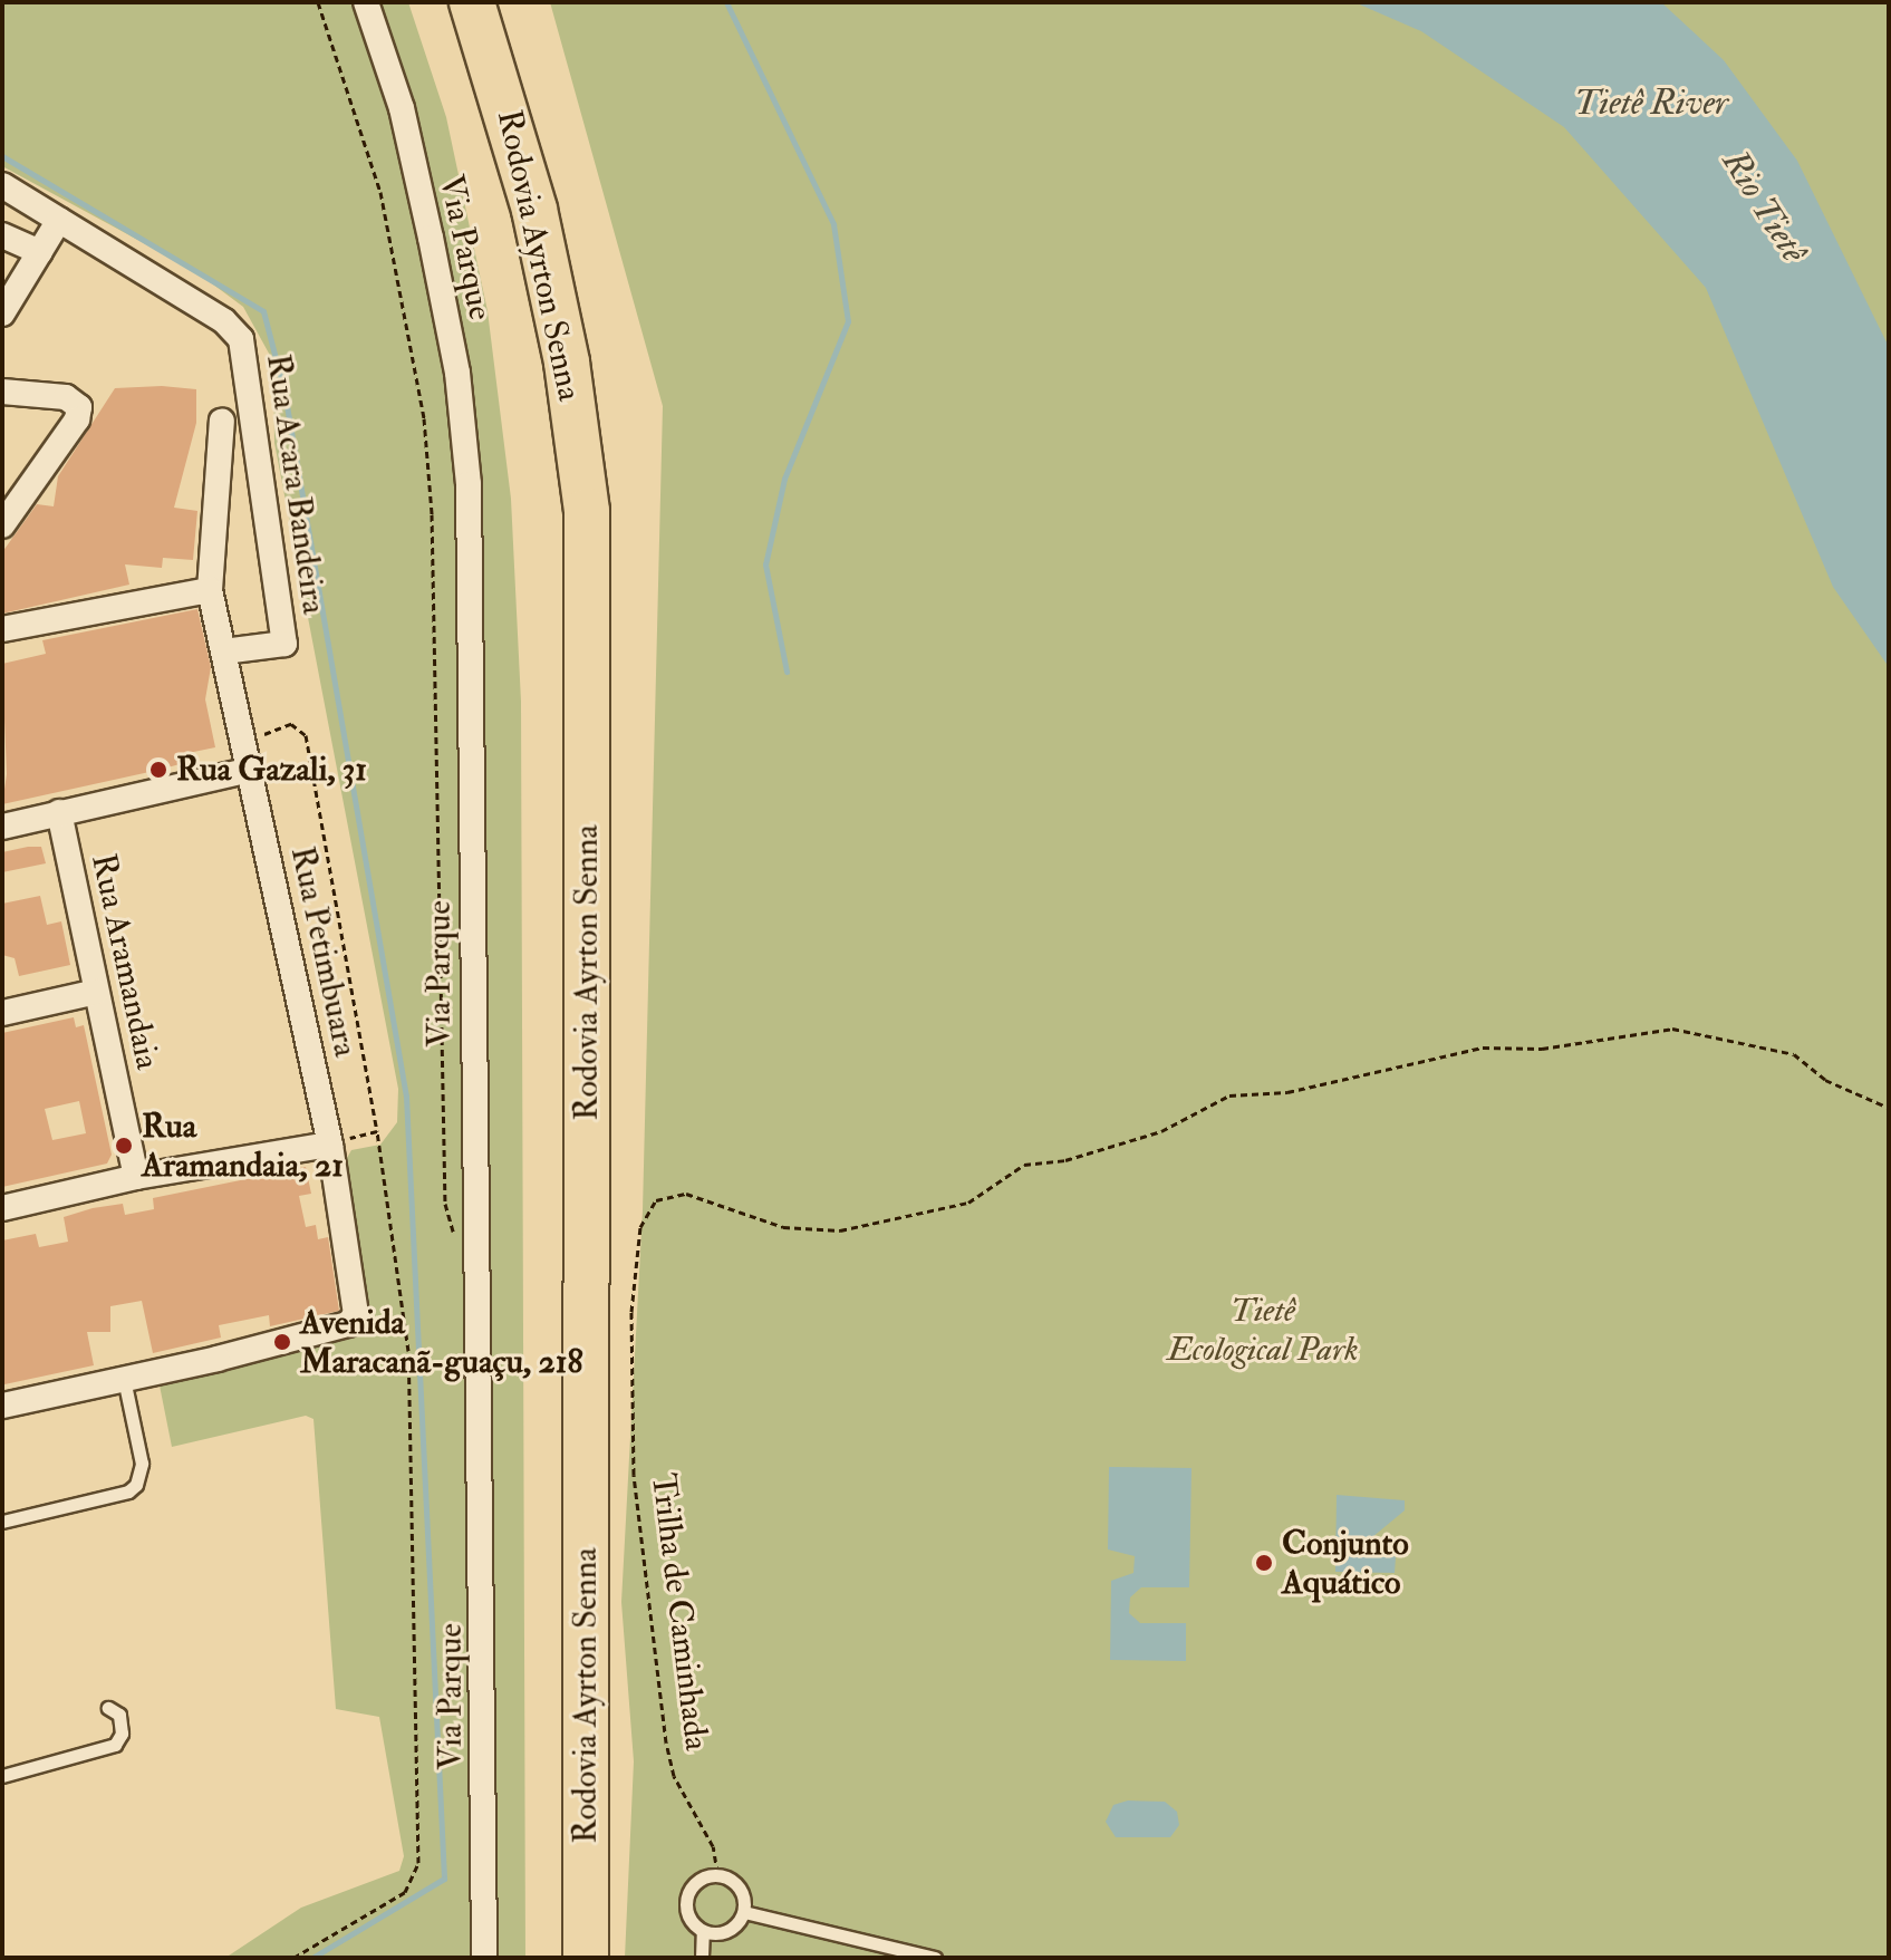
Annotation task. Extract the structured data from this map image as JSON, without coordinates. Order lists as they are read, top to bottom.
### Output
{
  "streets": {
    "highway": ["Rodovia Ayrton Senna"],
    "street": [
      "Via Parque",
      "Rua Acara Bandeira",
      "Rua Petimbuara",
      "Rua Aramandaia"
    ],
    "path": ["Trilha de Caminhada"]
  },
  "crossings": [
    ["Rua Acara Bandeira", "Rua Petimbuara"]
  ],
  "water": ["Tietê River", "Rio Tietê"],
  "parks": ["Tietê Ecological Park"],
  "places": [
    "Rua Gazali, 31",
    "Rua Aramandaia, 21",
    "Avenida Maracanã-guaçu, 218",
    "Conjunto Aquático"
  ]
}
